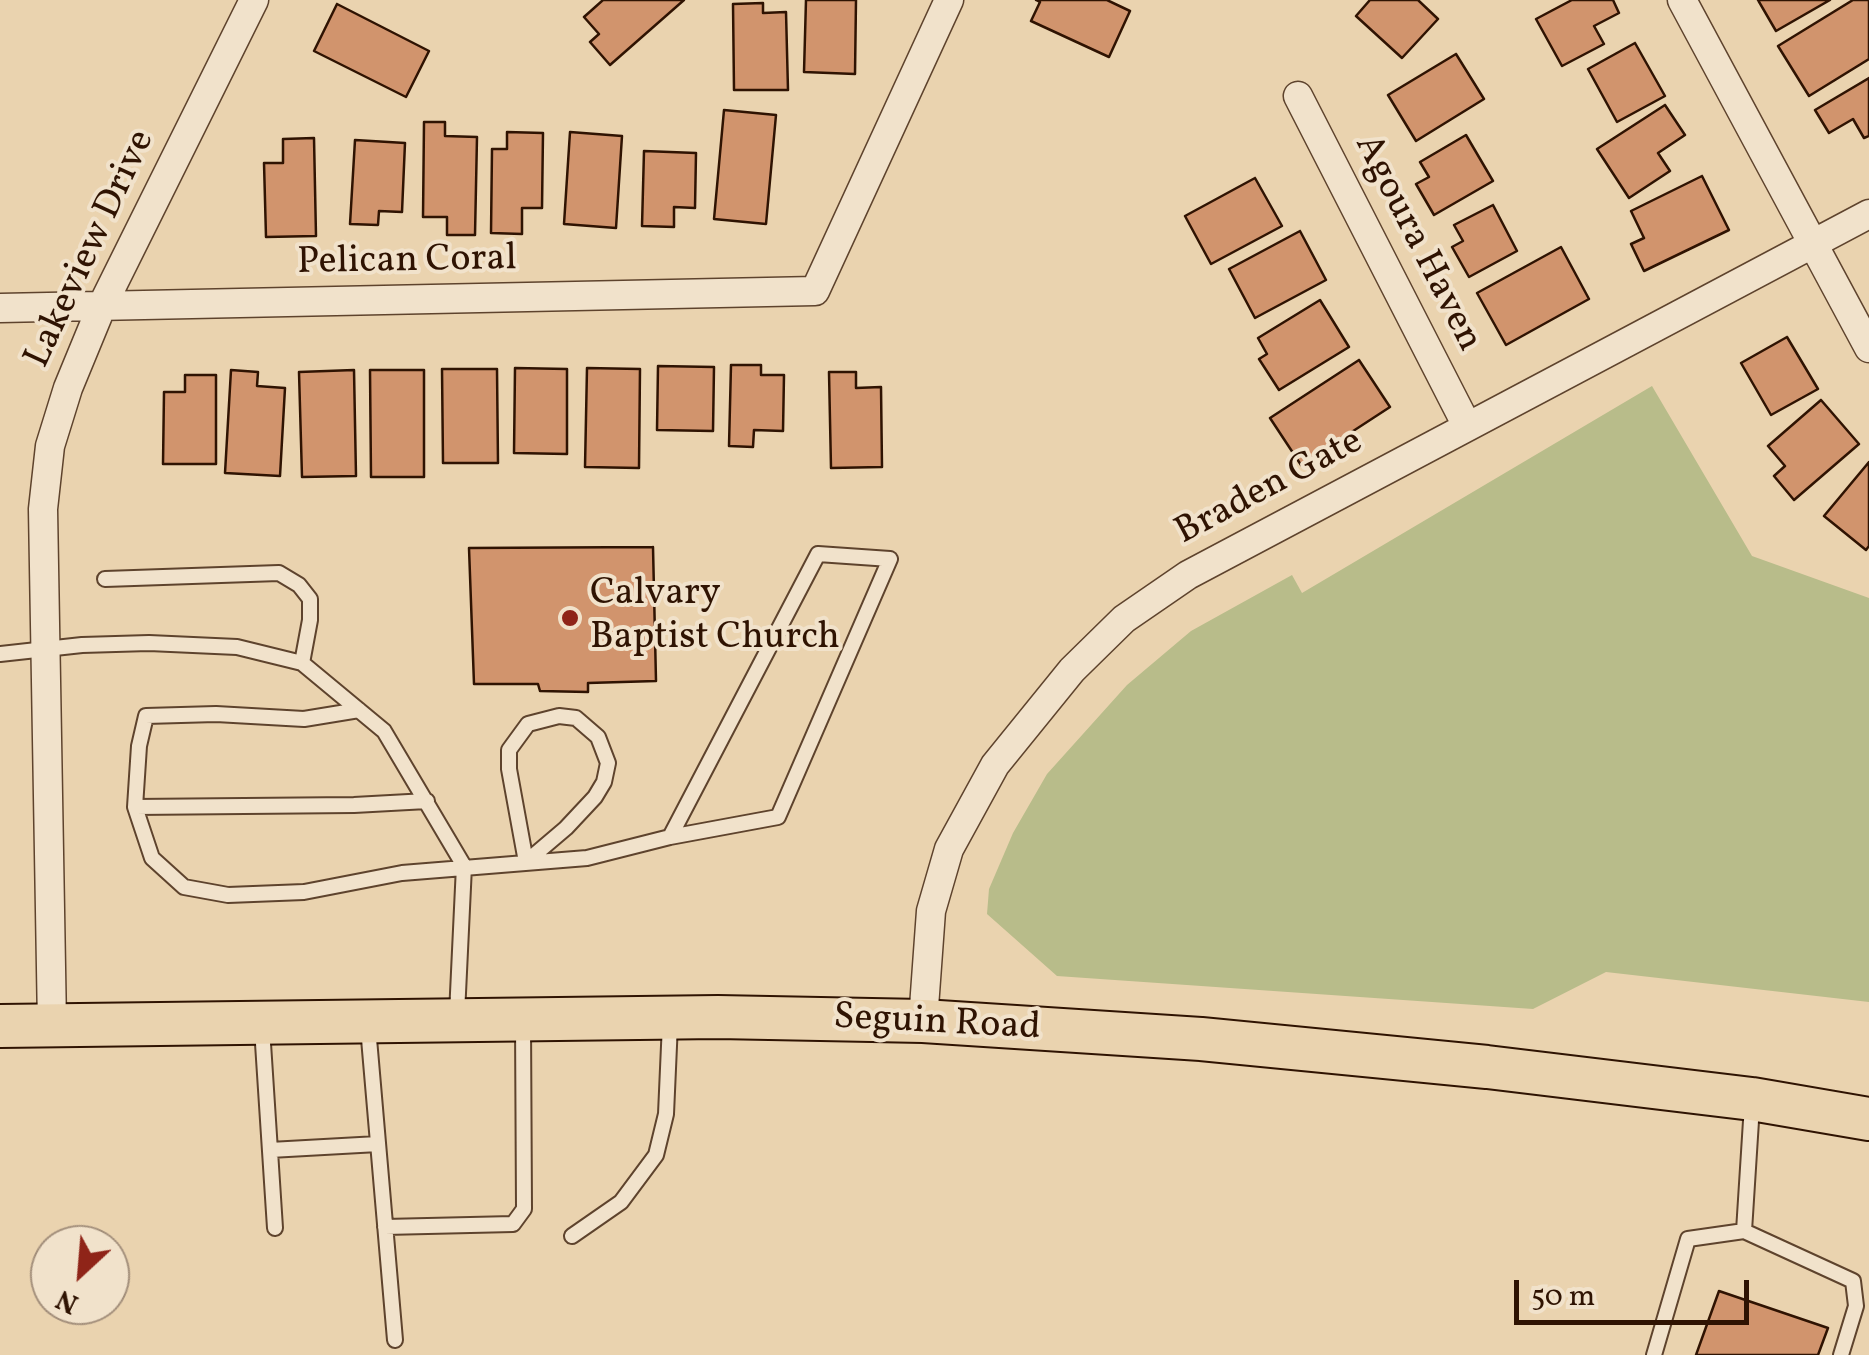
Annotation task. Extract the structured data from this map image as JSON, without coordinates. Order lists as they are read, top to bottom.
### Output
{
  "streets": {
    "main road": ["Seguin Road"],
    "street": [
      "Agoura Haven",
      "Lakeview Drive",
      "Pelican Coral",
      "Braden Gate"
    ]
  },
  "crossings": [
    ["Agoura Haven", "Braden Gate"],
    ["Lakeview Drive", "Pelican Coral"],
    ["Lakeview Drive", "Seguin Road"],
    ["Braden Gate", "Seguin Road"]
  ],
  "places": ["Calvary Baptist Church"],
  "scale_bar": "50 m",
  "north": "bottom left"
}
